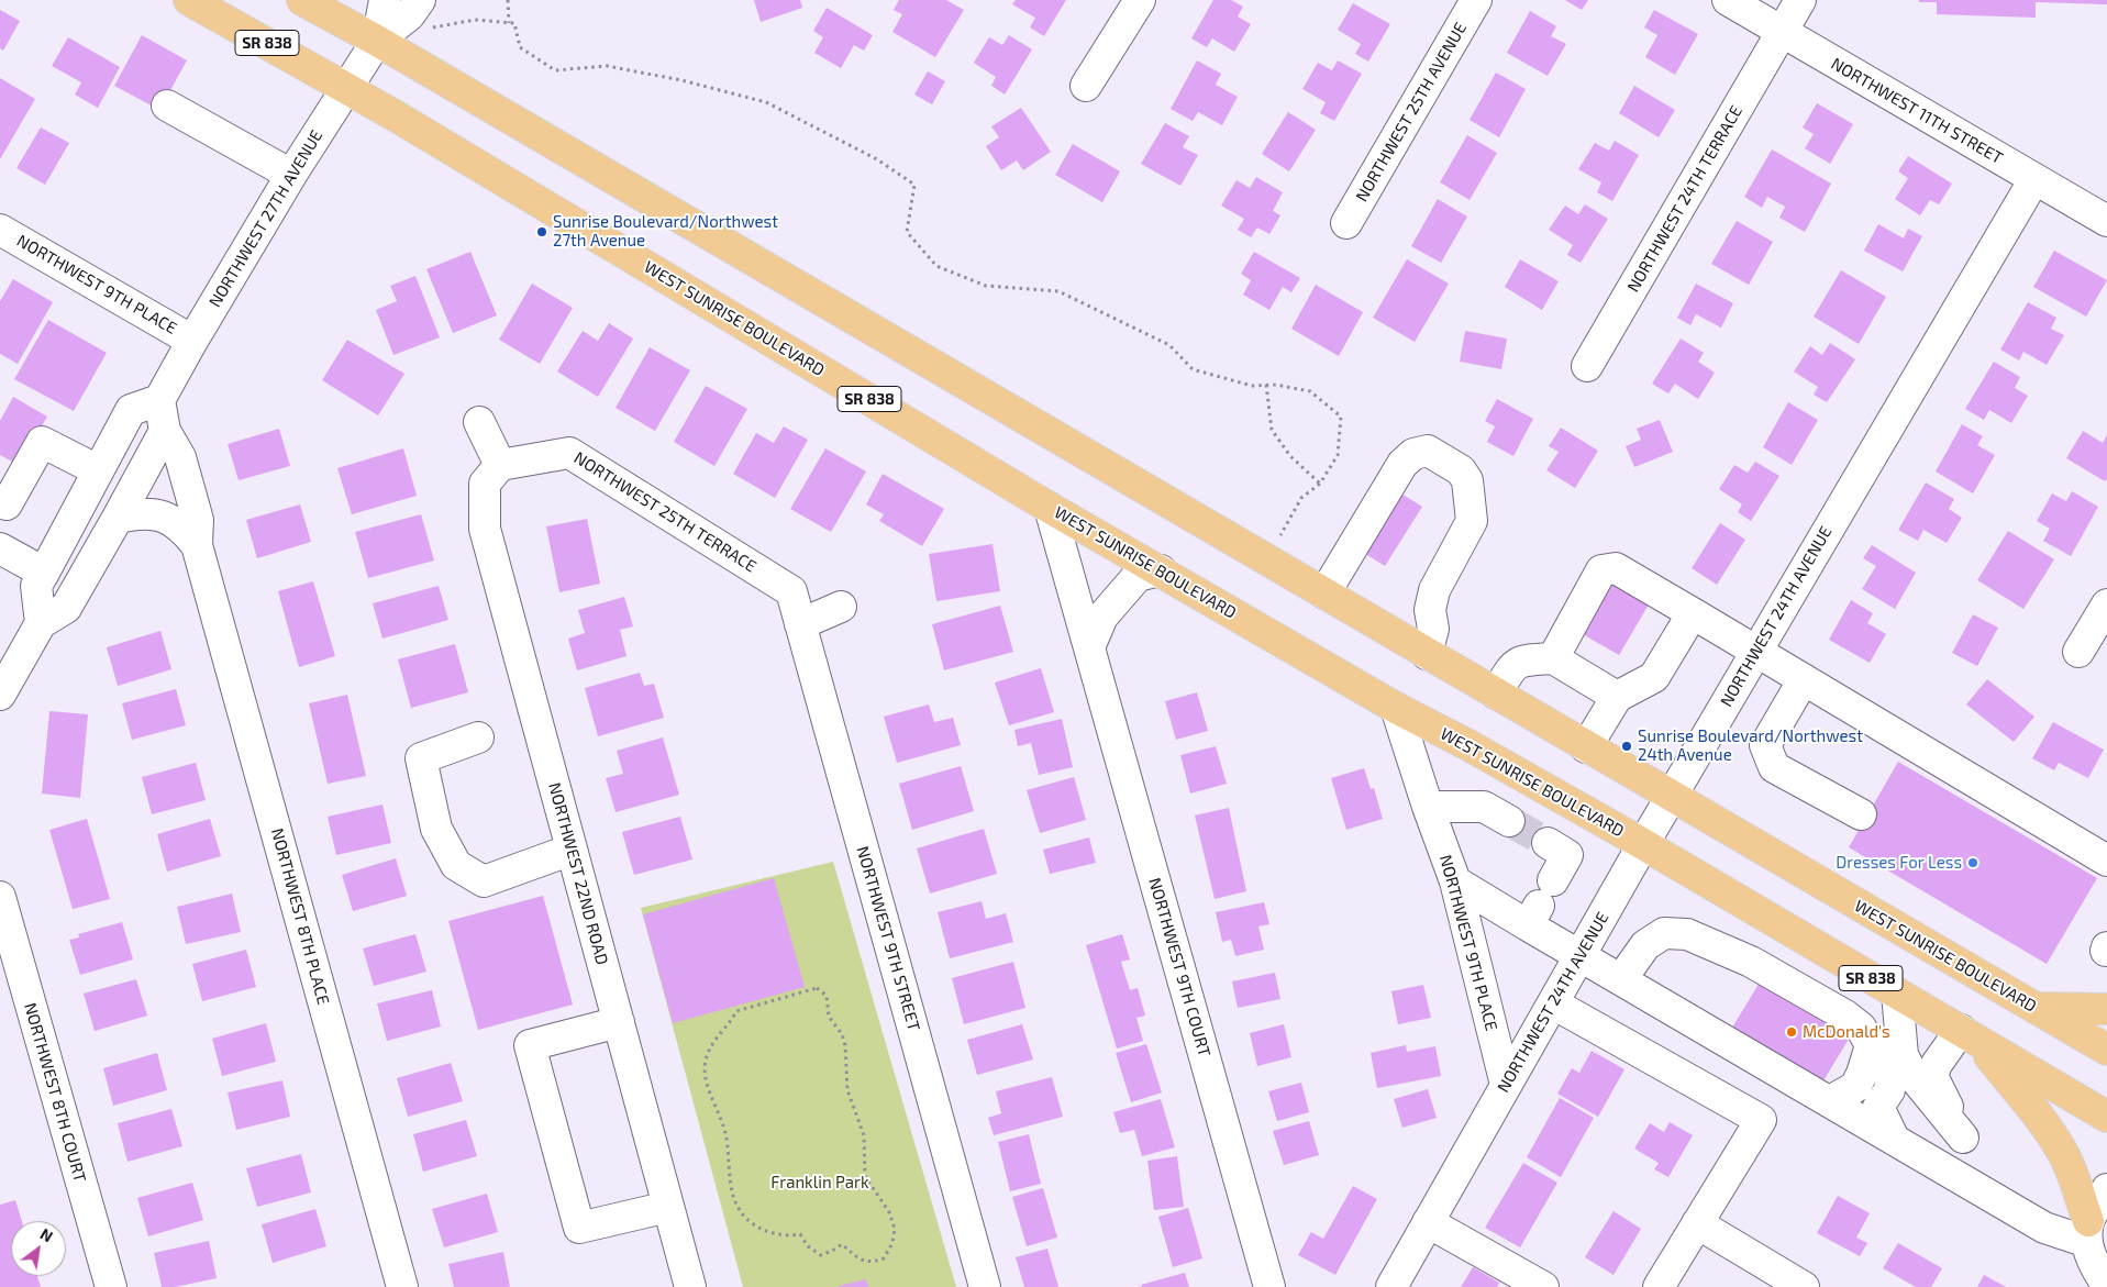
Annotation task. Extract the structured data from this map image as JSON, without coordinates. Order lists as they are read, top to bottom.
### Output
{
  "streets": {
    "main road": ["SR 838", "WEST SUNRISE BOULEVARD"],
    "street": [
      "NORTHWEST 11TH STREET",
      "NORTHWEST 25TH AVENUE",
      "NORTHWEST 24TH TERRACE",
      "NORTHWEST 27TH AVENUE",
      "NORTHWEST 9TH PLACE",
      "NORTHWEST 25TH TERRACE",
      "NORTHWEST 24TH AVENUE",
      "NORTHWEST 22ND ROAD",
      "NORTHWEST 8TH PLACE",
      "NORTHWEST 9TH STREET",
      "NORTHWEST 9TH COURT",
      "NORTHWEST 8TH COURT"
    ]
  },
  "crossings": [
    ["NORTHWEST 11TH STREET", "NORTHWEST 24TH TERRACE"],
    ["NORTHWEST 11TH STREET", "NORTHWEST 24TH AVENUE"],
    ["NORTHWEST 27TH AVENUE", "NORTHWEST 9TH PLACE"],
    ["NORTHWEST 27TH AVENUE", "WEST SUNRISE BOULEVARD"],
    ["NORTHWEST 9TH PLACE", "WEST SUNRISE BOULEVARD"],
    ["NORTHWEST 9TH PLACE", "NORTHWEST 24TH AVENUE"],
    ["WEST SUNRISE BOULEVARD", "NORTHWEST 24TH AVENUE"],
    ["WEST SUNRISE BOULEVARD", "NORTHWEST 9TH COURT"],
    ["NORTHWEST 25TH TERRACE", "NORTHWEST 22ND ROAD"],
    ["NORTHWEST 25TH TERRACE", "NORTHWEST 9TH STREET"]
  ],
  "parks": ["Franklin Park"],
  "places": [
    "Sunrise Boulevard/Northwest 27th Avenue",
    "Sunrise Boulevard/Northwest 24th Avenue",
    "Dresses For Less",
    "McDonald's"
  ],
  "north": "top right"
}
